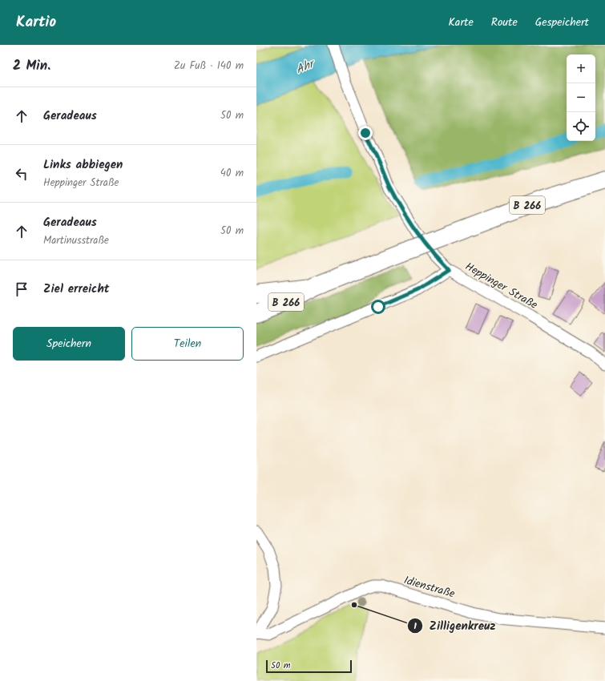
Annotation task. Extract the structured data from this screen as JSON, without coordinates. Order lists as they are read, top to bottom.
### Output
{
  "streets": {
    "highway": ["B 266"],
    "street": ["Heppinger Straße", "Idienstraße"]
  },
  "water": ["Ahr"],
  "places": ["Zilligenkreuz"],
  "scale_bar": "50 m",
  "page": {
    "header": "Kartio",
    "nav": ["Karte", "Route", "Gespeichert"],
    "heading": ["2 Min.", "Zu Fuß · 140 m"],
    "map_buttons": ["+", "−"],
    "list": [
      ["Geradeaus", "50 m"],
      ["Links abbiegen", "Heppinger Straße", "40 m"],
      ["Geradeaus", "Martinusstraße", "50 m"],
      "Ziel erreicht"
    ],
    "buttons": ["Speichern", "Teilen"],
    "scale": "50 m"
  }
}
